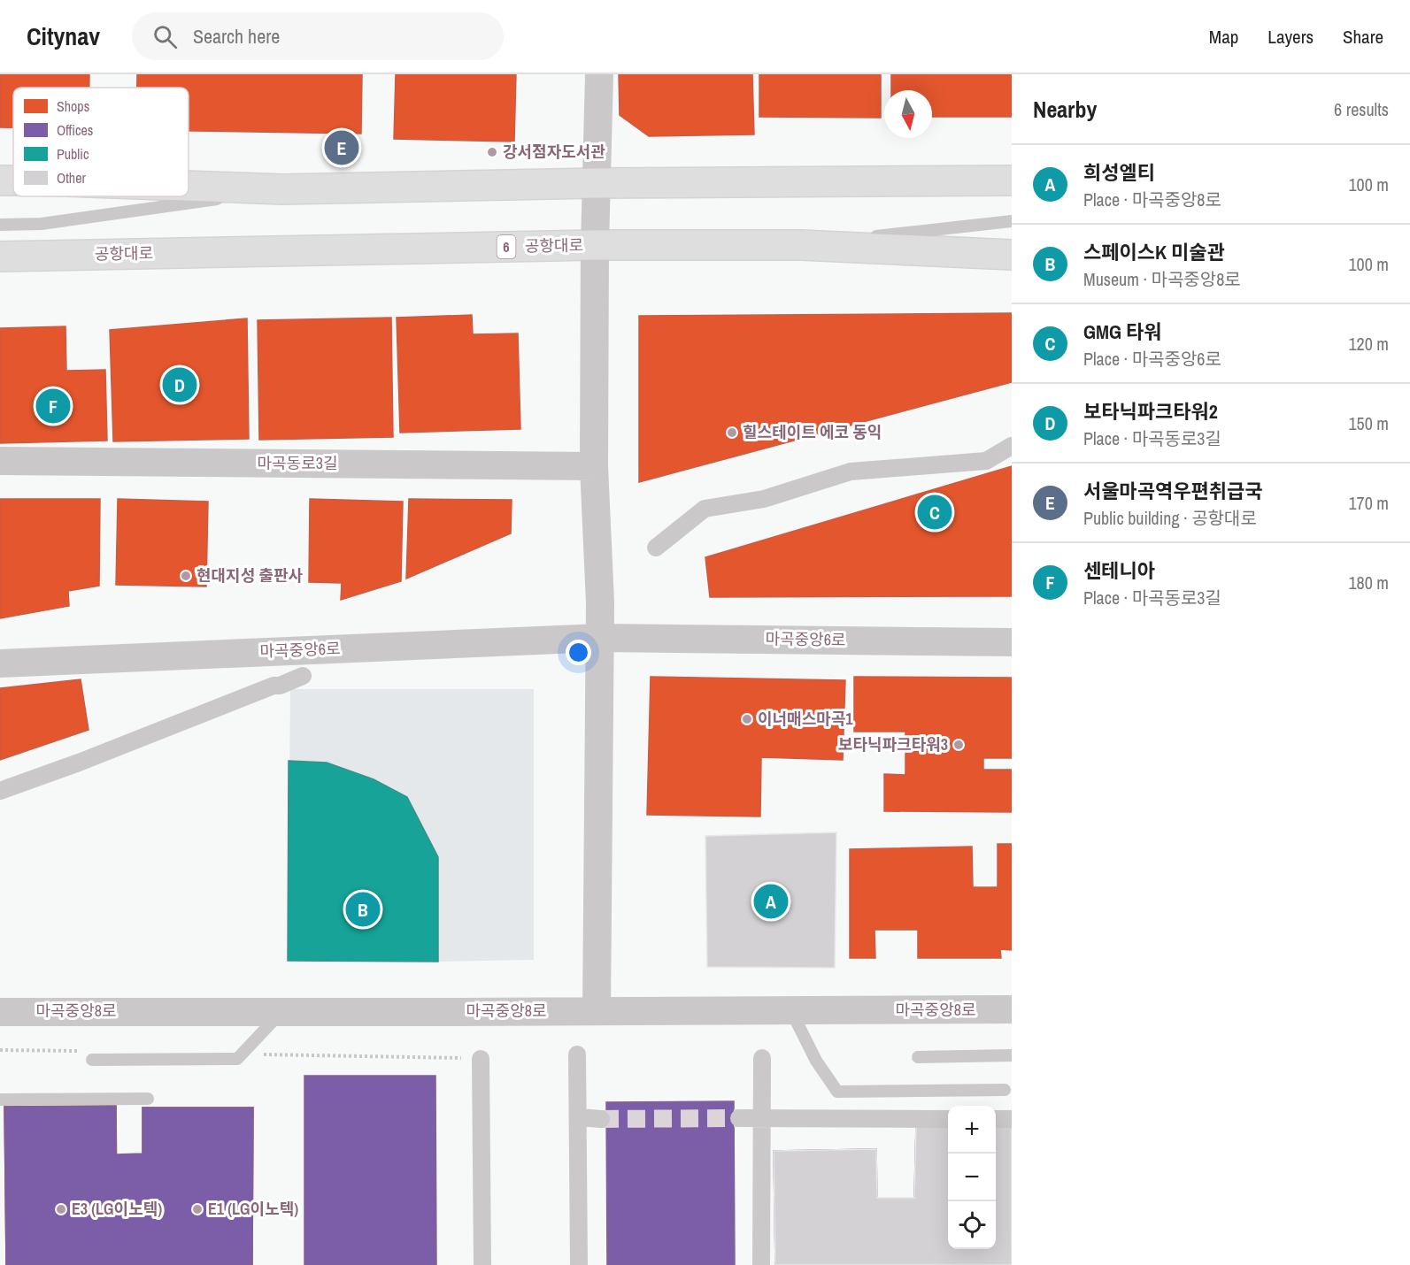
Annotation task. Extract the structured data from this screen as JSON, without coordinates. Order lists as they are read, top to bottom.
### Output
{
  "streets": {
    "main road": ["공항대로", "6"],
    "street": ["마곡동로3길", "마곡중앙6로", "마곡중앙8로"]
  },
  "places": [
    "강서점자도서관",
    "힐스테이트 에코 동익",
    "현대지성 출판사",
    "이너매스마곡1",
    "보타닉파크타워3",
    "E3 (LG이노텍)",
    "E1 (LG이노텍)"
  ],
  "legend": [
    "Shops",
    "Offices",
    "Public",
    "Other"
  ],
  "north": "bottom",
  "page": {
    "header": "Citynav",
    "search": "Search here",
    "nav": ["Map", "Layers", "Share"],
    "heading": ["Nearby", "6 results"],
    "pins": [
      "E",
      "D",
      "F",
      "C",
      "A",
      "B"
    ],
    "list": [
      {
        "mark": "A",
        "name": "희성엘티",
        "note": "Place · 마곡중앙8로",
        "value": "100 m"
      },
      {
        "mark": "B",
        "name": "스페이스K 미술관",
        "note": "Museum · 마곡중앙8로",
        "value": "100 m"
      },
      {
        "mark": "C",
        "name": "GMG 타워",
        "note": "Place · 마곡중앙6로",
        "value": "120 m"
      },
      {
        "mark": "D",
        "name": "보타닉파크타워2",
        "note": "Place · 마곡동로3길",
        "value": "150 m"
      },
      {
        "mark": "E",
        "name": "서울마곡역우편취급국",
        "note": "Public building · 공항대로",
        "value": "170 m"
      },
      {
        "mark": "F",
        "name": "센테니아",
        "note": "Place · 마곡동로3길",
        "value": "180 m"
      }
    ],
    "map_buttons": ["+", "−"]
  }
}
